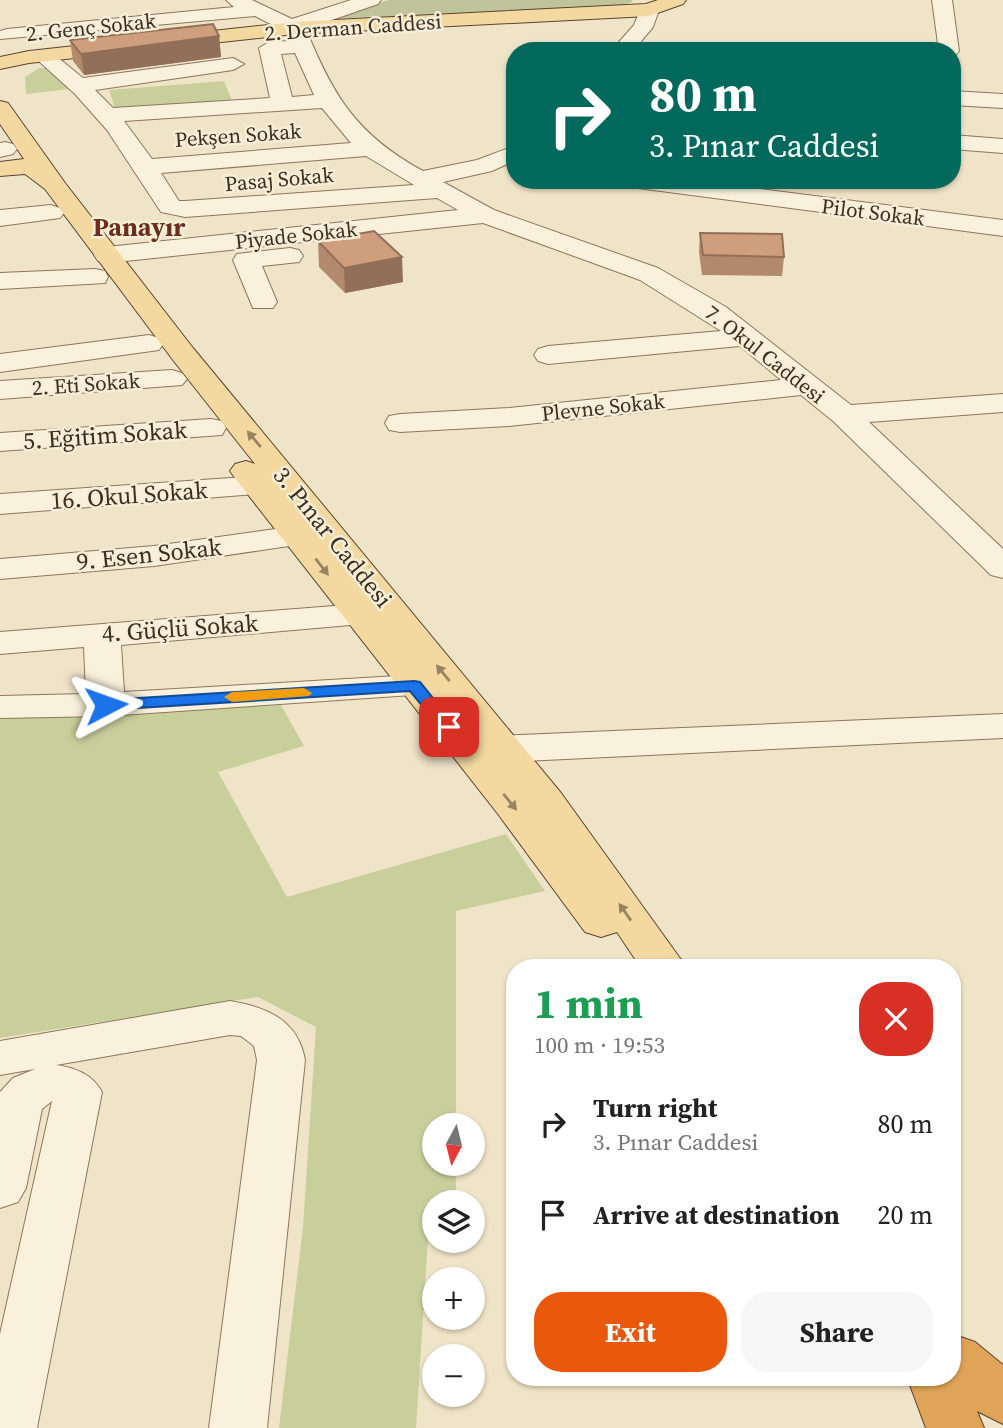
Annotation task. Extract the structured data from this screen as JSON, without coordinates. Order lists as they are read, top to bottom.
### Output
{
  "streets": {
    "main road": ["2. Derman Caddesi", "3. Pınar Caddesi"],
    "street": [
      "2. Genç Sokak",
      "Pekşen Sokak",
      "Pasaj Sokak",
      "Pilot Sokak",
      "Piyade Sokak",
      "7. Okul Caddesi",
      "2. Eti Sokak",
      "Plevne Sokak",
      "5. Eğitim Sokak",
      "16. Okul Sokak",
      "9. Esen Sokak",
      "4. Güçlü Sokak"
    ]
  },
  "crossings": [
    ["2. Genç Sokak", "2. Derman Caddesi"],
    ["2. Derman Caddesi", "7. Okul Caddesi"],
    ["Pekşen Sokak", "7. Okul Caddesi"],
    ["Pasaj Sokak", "7. Okul Caddesi"],
    ["Piyade Sokak", "7. Okul Caddesi"],
    ["Piyade Sokak", "3. Pınar Caddesi"],
    ["7. Okul Caddesi", "Plevne Sokak"],
    ["2. Eti Sokak", "3. Pınar Caddesi"],
    ["5. Eğitim Sokak", "3. Pınar Caddesi"],
    ["16. Okul Sokak", "3. Pınar Caddesi"],
    ["3. Pınar Caddesi", "9. Esen Sokak"],
    ["3. Pınar Caddesi", "4. Güçlü Sokak"]
  ],
  "districts": ["Panayır"],
  "north": "bottom",
  "page": {
    "turn": ["80 m", "3. Pınar Caddesi"],
    "heading": ["1 min", "100 m · 19:53"],
    "list": [
      {
        "name": "Turn right",
        "note": "3. Pınar Caddesi",
        "value": "80 m"
      },
      {
        "name": "Arrive at destination",
        "value": "20 m"
      }
    ],
    "map_buttons": ["+", "−"],
    "buttons": ["Exit", "Share"]
  }
}
